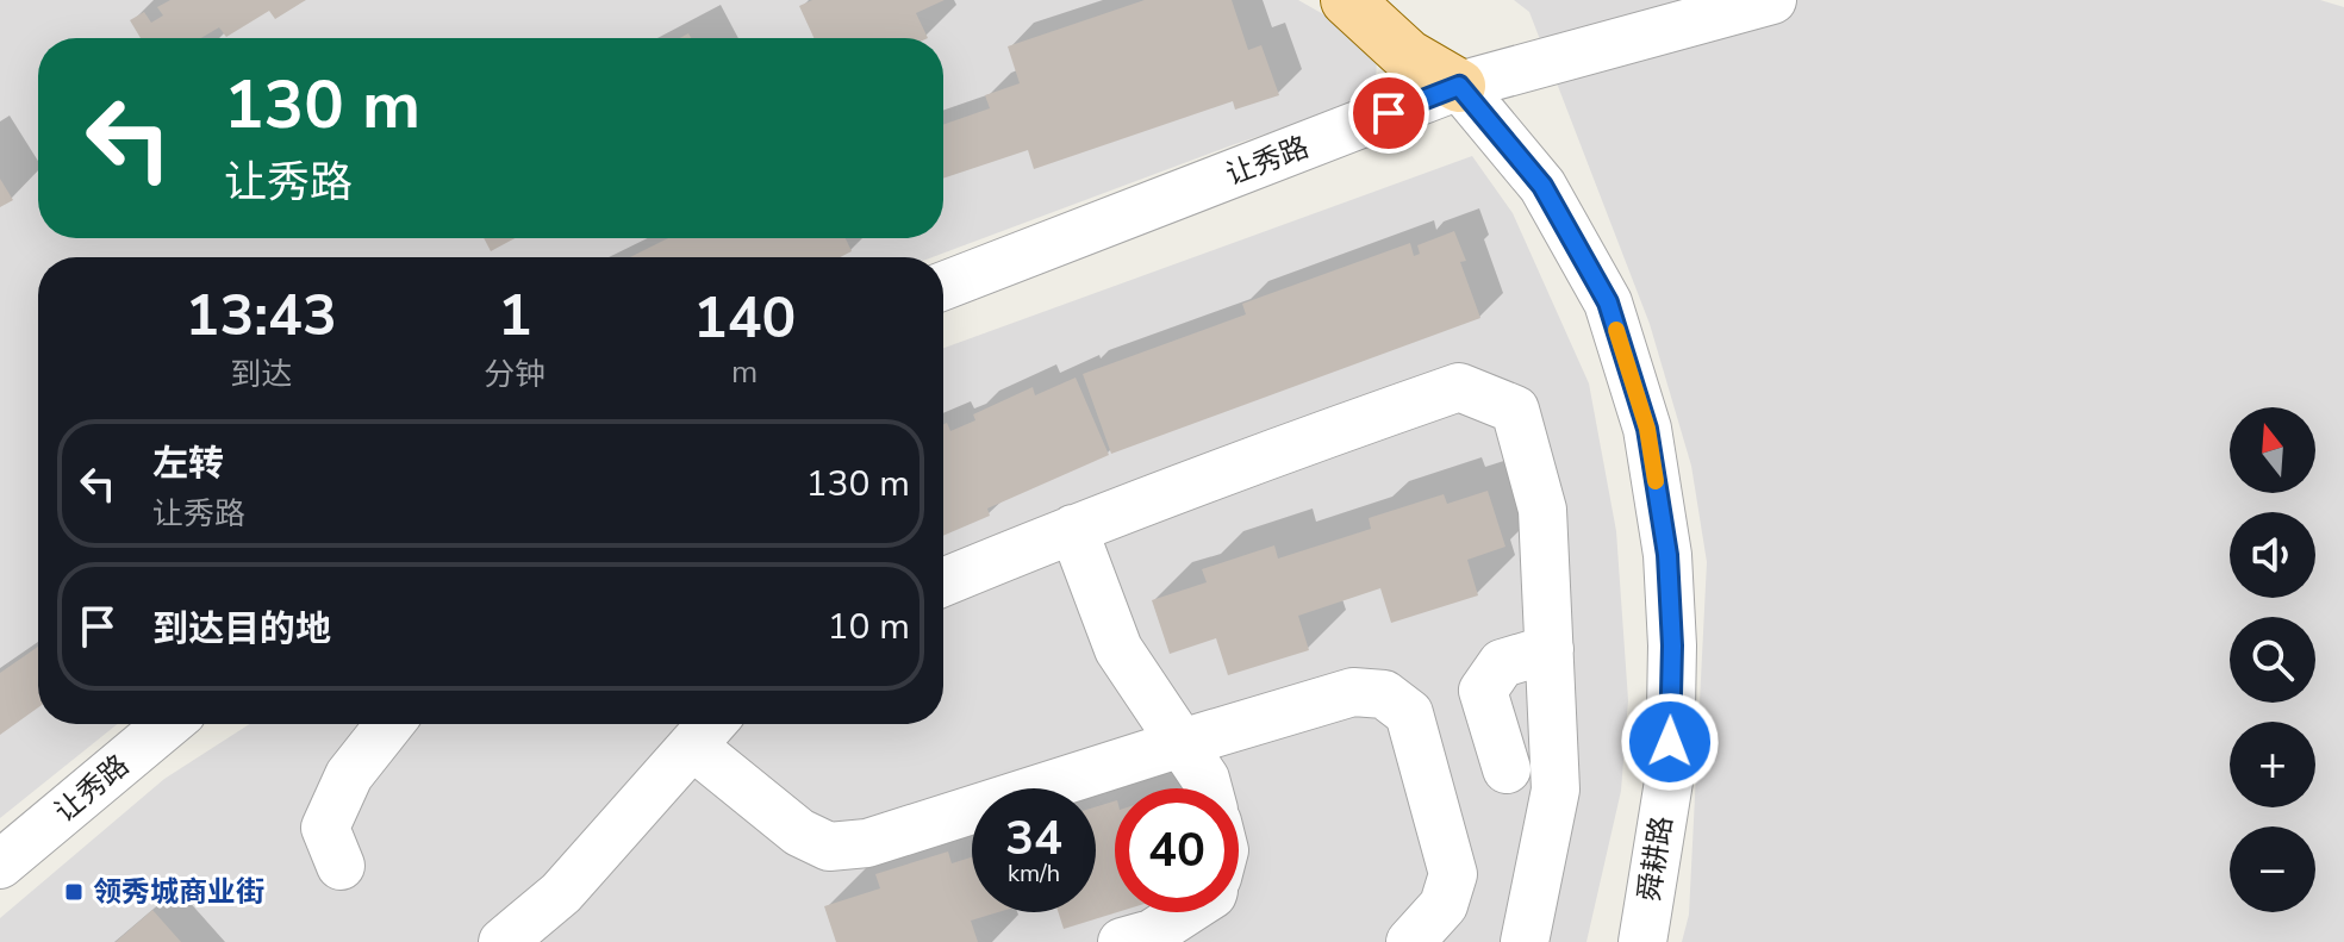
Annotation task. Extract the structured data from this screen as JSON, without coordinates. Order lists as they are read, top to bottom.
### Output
{
  "streets": {
    "main road": ["舜耕路"],
    "street": ["让秀路"]
  },
  "crossings": [
    ["让秀路", "舜耕路"]
  ],
  "places": {
    "transit": ["领秀城商业街"]
  },
  "north": "top",
  "page": {
    "turn": ["130 m", "让秀路"],
    "eta": [
      "13:43",
      "到达",
      "1",
      "分钟",
      "140",
      "m"
    ],
    "map_buttons": ["+", "−"],
    "list": [
      {
        "name": "左转",
        "note": "让秀路",
        "value": "130 m"
      },
      {
        "name": "到达目的地",
        "value": "10 m"
      }
    ],
    "speed": "34 km/h",
    "limit": "40"
  }
}
